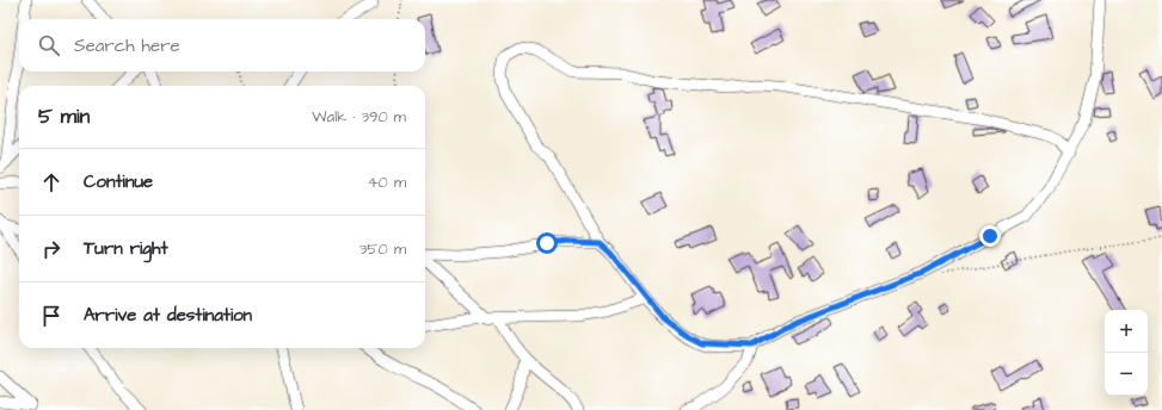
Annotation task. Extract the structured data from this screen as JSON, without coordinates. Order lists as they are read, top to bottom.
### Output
{
  "page": {
    "search": "Search here",
    "heading": ["5 min", "Walk · 390 m"],
    "list": [
      ["Continue", "40 m"],
      ["Turn right", "350 m"],
      "Arrive at destination"
    ],
    "map_buttons": ["+", "−"]
  }
}
